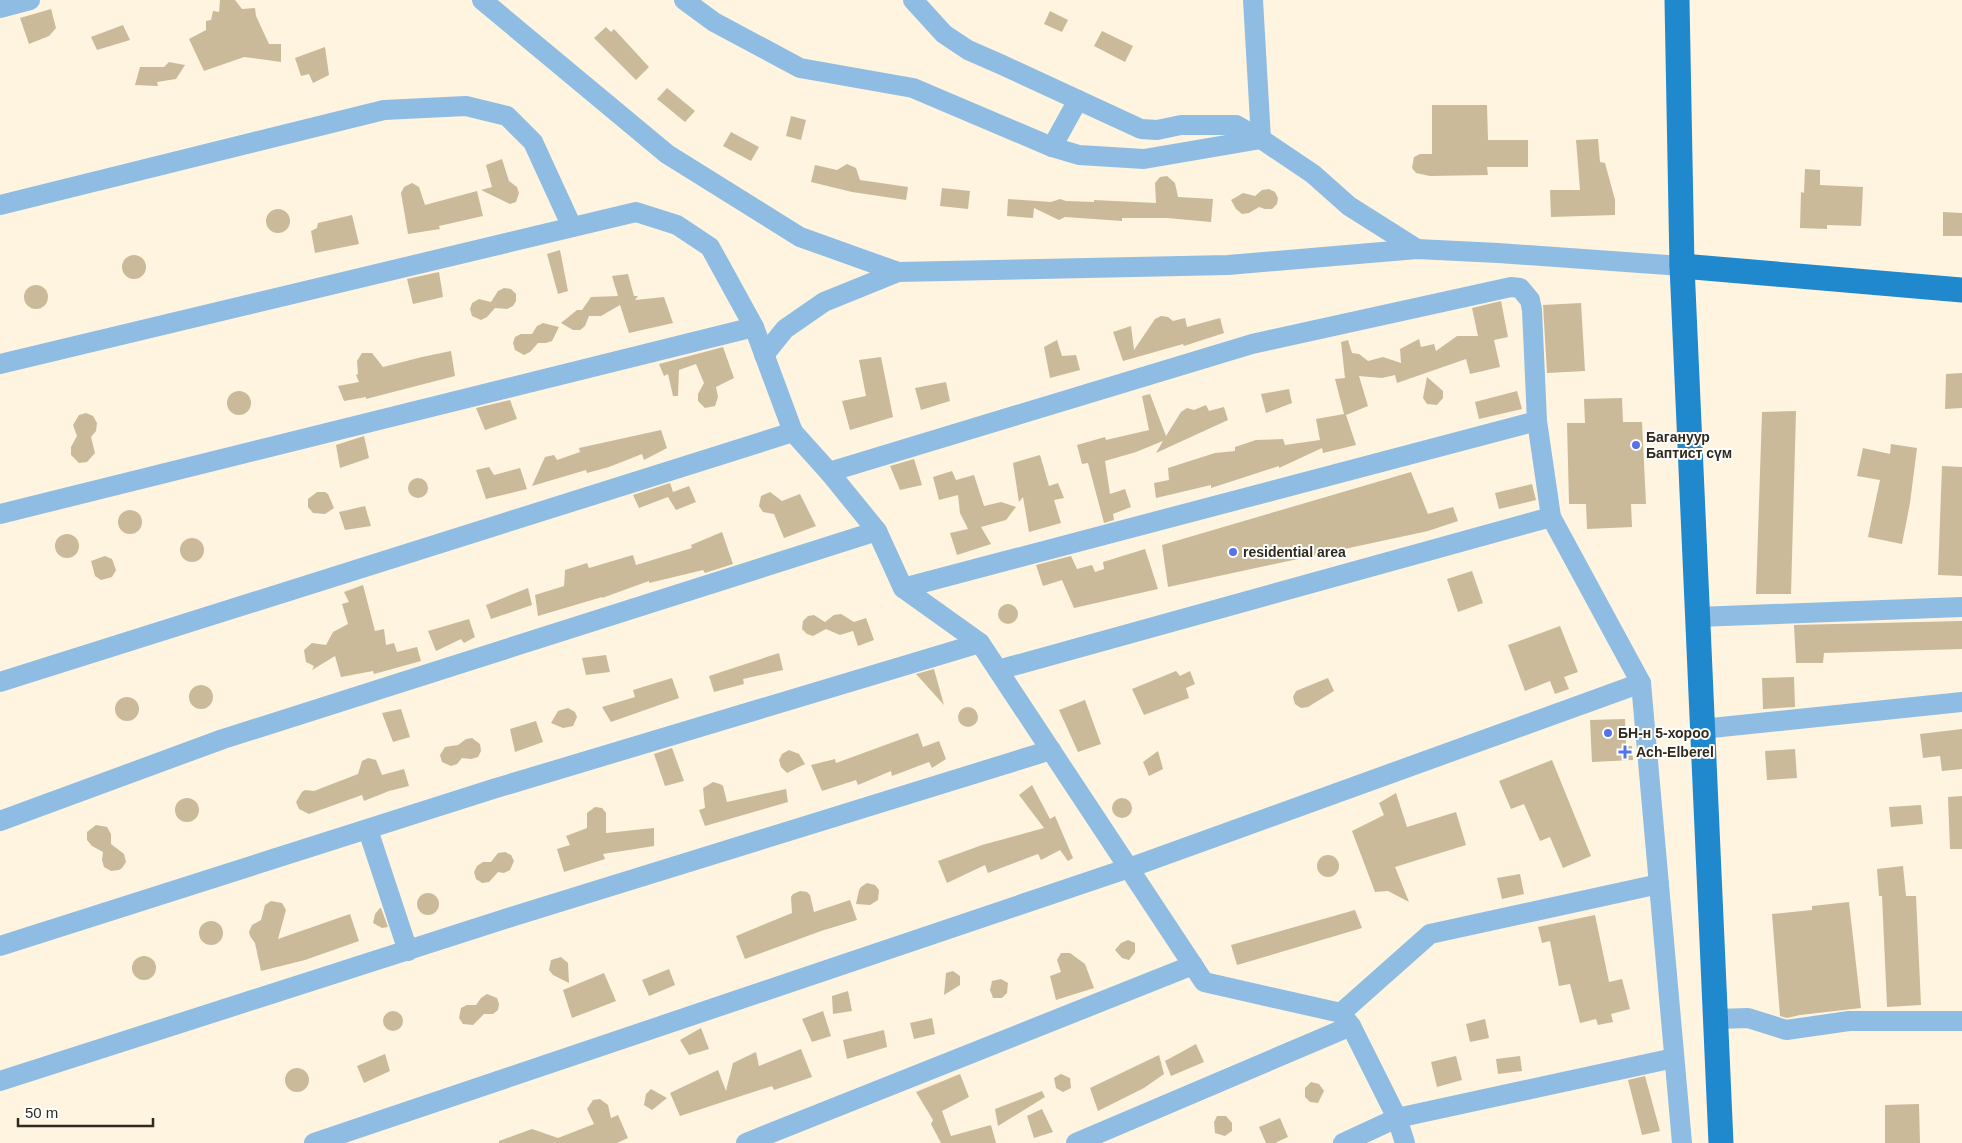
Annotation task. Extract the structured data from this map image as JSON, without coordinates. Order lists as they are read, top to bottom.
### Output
{
  "places": {
    "other": ["Багануур Баптист сүм", "residential area", "БН-н 5-хороо"],
    "health": ["Ach-Elberel"]
  },
  "scale_bar": "50 m"
}
